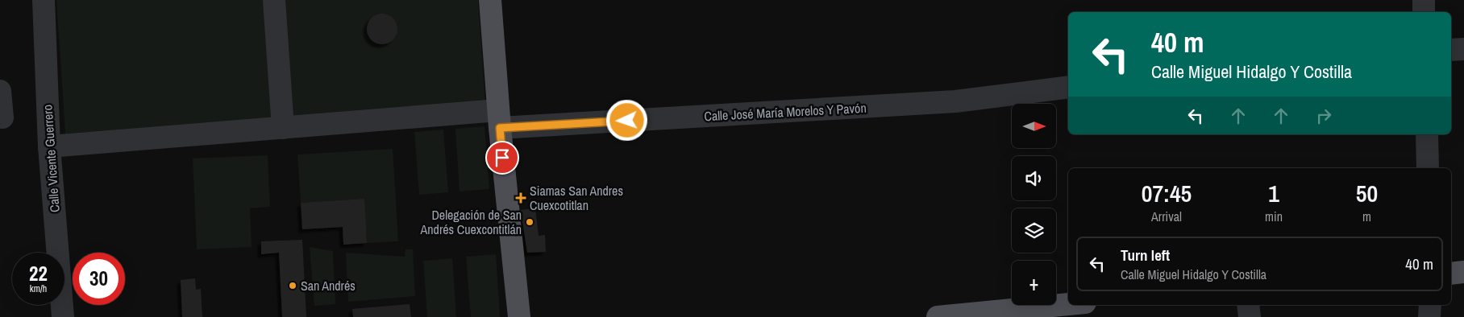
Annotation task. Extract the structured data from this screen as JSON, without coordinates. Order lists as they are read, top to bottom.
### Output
{
  "streets": {
    "street": ["Calle José María Morelos Y Pavón", "Calle Vicente Guerrero"]
  },
  "crossings": [
    ["Calle José María Morelos Y Pavón", "Calle Vicente Guerrero"]
  ],
  "places": {
    "health": ["Siamas San Andres Cuexcotitlan"],
    "other": ["Delegación de San Andrés Cuexcontitlán", "San Andrés"]
  },
  "north": "right",
  "page": {
    "turn": ["40 m", "Calle Miguel Hidalgo Y Costilla"],
    "map_buttons": "+",
    "eta": [
      "07:45",
      "Arrival",
      "1",
      "min",
      "50",
      "m"
    ],
    "list": [
      {
        "name": "Turn left",
        "note": "Calle Miguel Hidalgo Y Costilla",
        "value": "40 m"
      }
    ],
    "speed": "22 km/h",
    "limit": "30"
  }
}
